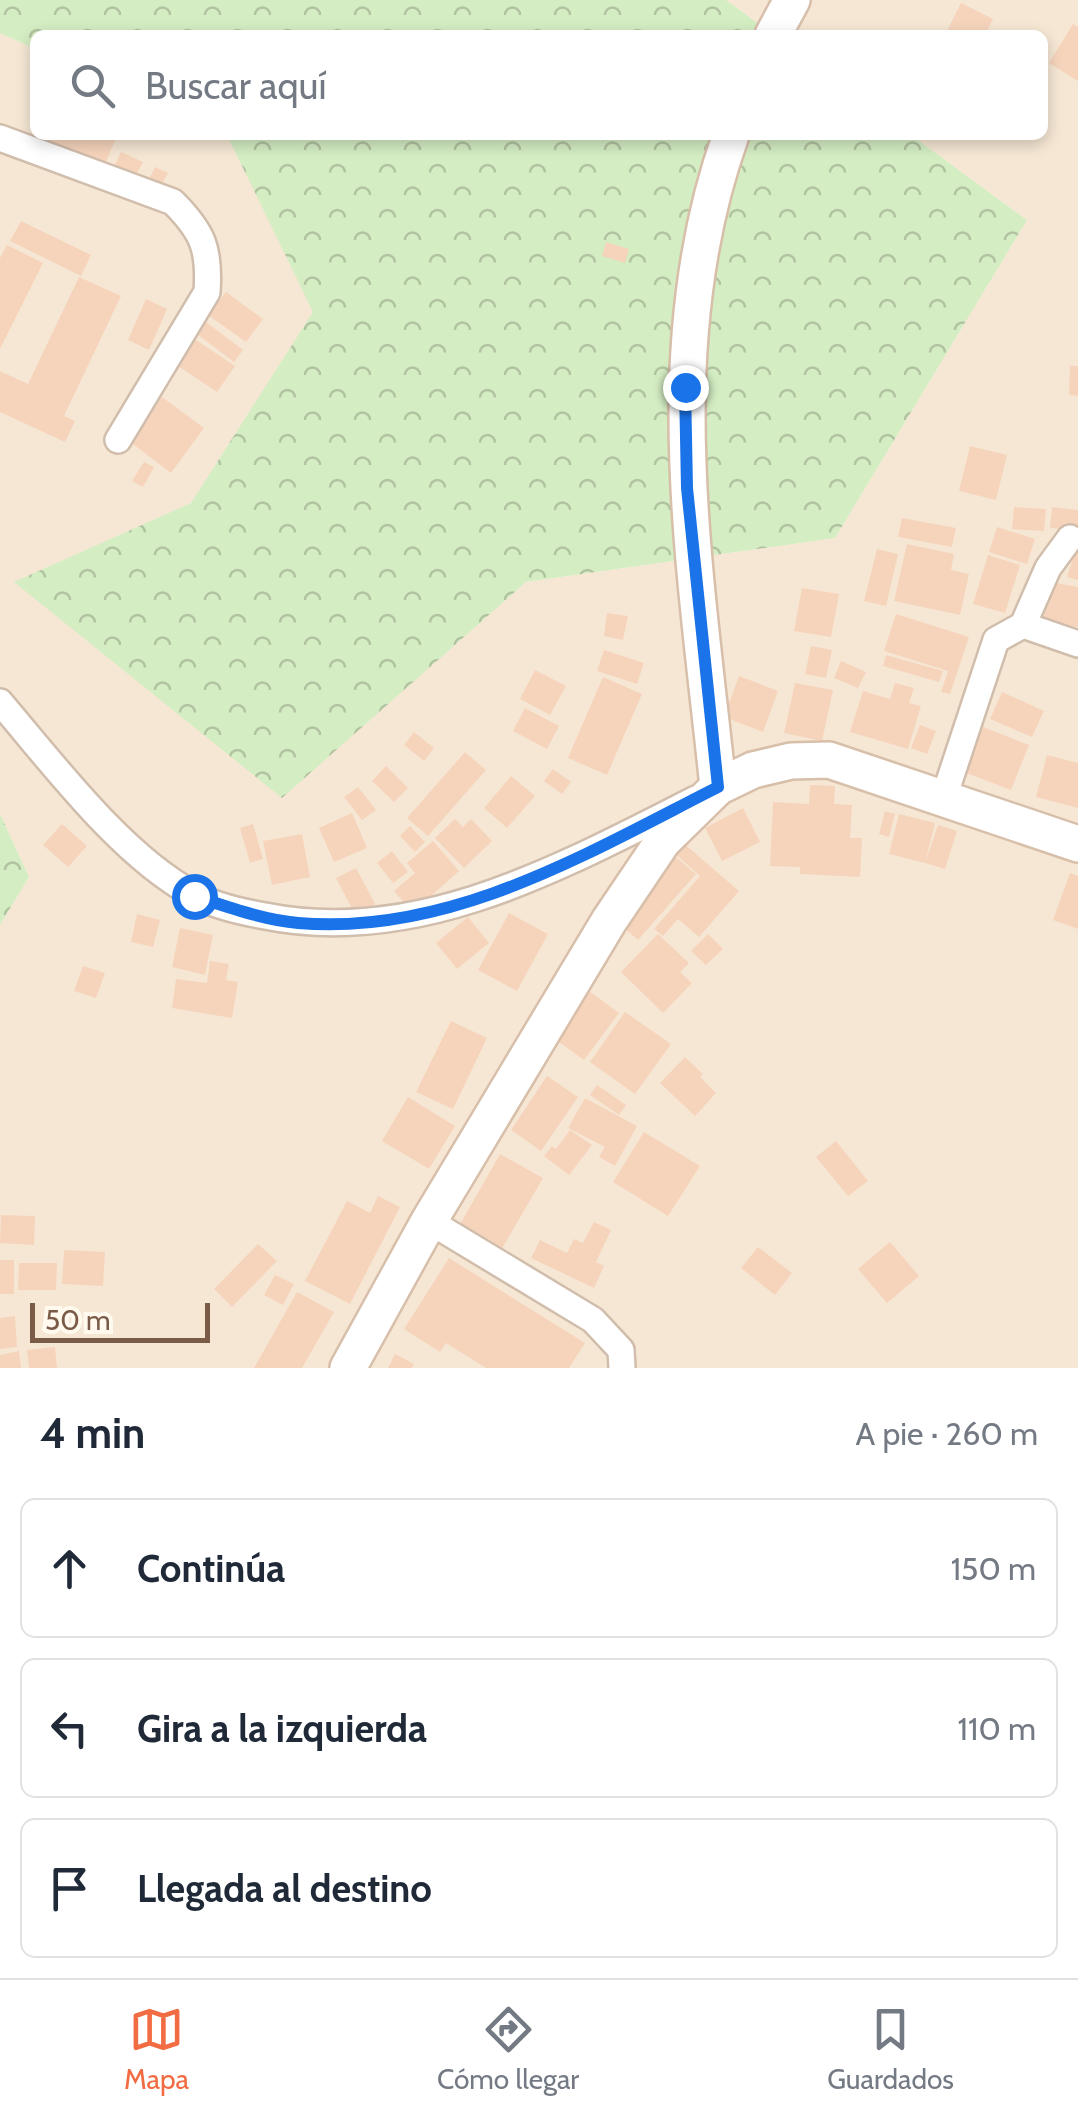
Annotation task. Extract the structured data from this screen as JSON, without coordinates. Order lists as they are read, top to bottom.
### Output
{
  "scale_bar": "50 m",
  "page": {
    "search": "Buscar aquí",
    "scale": "50 m",
    "heading": ["4 min", "A pie · 260 m"],
    "list": [
      ["Continúa", "150 m"],
      ["Gira a la izquierda", "110 m"],
      "Llegada al destino"
    ],
    "nav": ["Mapa", "Cómo llegar", "Guardados"]
  }
}
